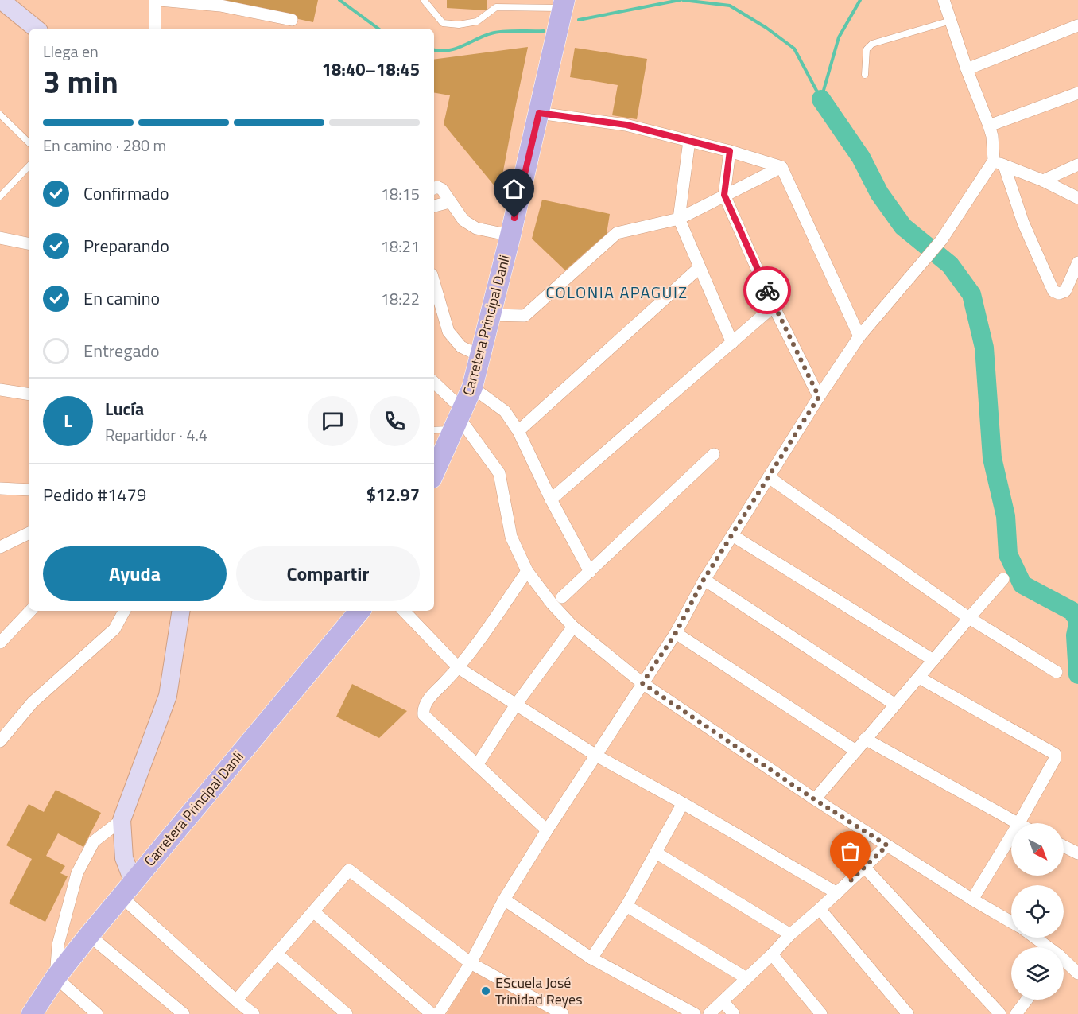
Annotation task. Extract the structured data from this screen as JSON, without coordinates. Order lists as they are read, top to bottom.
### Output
{
  "streets": {
    "main road": ["Carretera Principal Danli"]
  },
  "districts": ["COLONIA APAGUIZ"],
  "places": ["EScuela José Trinidad Reyes"],
  "north": "bottom right",
  "page": {
    "heading": ["3 min", "Llega en", "18:40–18:45"],
    "panel": [
      "Lucía",
      "Repartidor · 4.4",
      "Pedido #1479",
      "$12.97"
    ],
    "bar": "En camino · 280 m",
    "list": [
      ["Confirmado", "18:15"],
      ["Preparando", "18:21"],
      ["En camino", "18:22"],
      "Entregado"
    ],
    "round": "L",
    "buttons": ["Ayuda", "Compartir"]
  }
}
